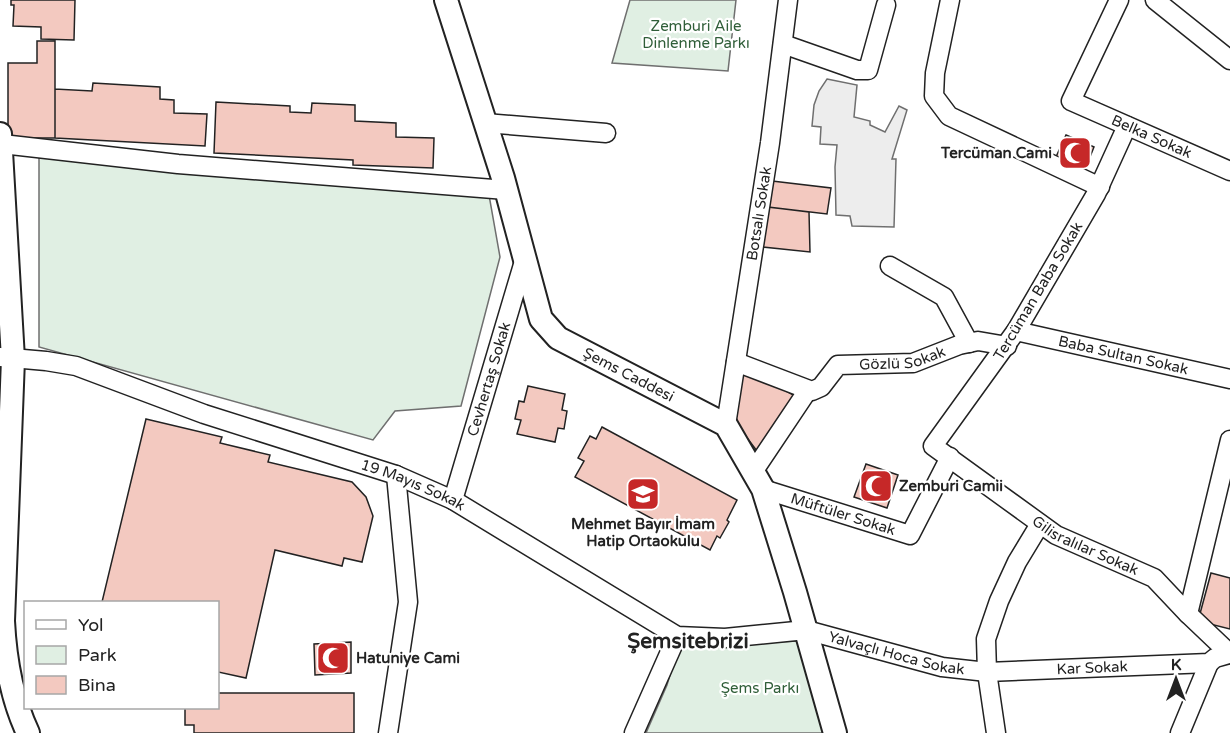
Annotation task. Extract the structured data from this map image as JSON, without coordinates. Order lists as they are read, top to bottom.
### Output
{
  "streets": {
    "street": [
      "Belka Sokak",
      "Botsalı Sokak",
      "Tercüman Baba Sokak",
      "Baba Sultan Sokak",
      "Gözlü Sokak",
      "Şems Caddesi",
      "Cevhertaş Sokak",
      "19 Mayıs Sokak",
      "Müftüler Sokak",
      "Gilisralılar Sokak",
      "Yalvaçlı Hoca Sokak",
      "Kar Sokak"
    ]
  },
  "crossings": [
    ["Belka Sokak", "Tercüman Baba Sokak"],
    ["Botsalı Sokak", "Şems Caddesi"],
    ["Tercüman Baba Sokak", "Baba Sultan Sokak"],
    ["Tercüman Baba Sokak", "Gözlü Sokak"],
    ["Tercüman Baba Sokak", "Gilisralılar Sokak"],
    ["Baba Sultan Sokak", "Gözlü Sokak"],
    ["Gözlü Sokak", "Müftüler Sokak"],
    ["Şems Caddesi", "Cevhertaş Sokak"],
    ["Cevhertaş Sokak", "19 Mayıs Sokak"],
    ["19 Mayıs Sokak", "Yalvaçlı Hoca Sokak"],
    ["Müftüler Sokak", "Gilisralılar Sokak"],
    ["Gilisralılar Sokak", "Kar Sokak"],
    ["Yalvaçlı Hoca Sokak", "Kar Sokak"]
  ],
  "districts": ["Şemsitebrizi"],
  "parks": ["Zemburi Aile Dinlenme Parkı", "Şems Parkı"],
  "places": {
    "mosque": ["Tercüman Cami", "Zemburi Camii", "Hatuniye Cami"],
    "school or university": ["Mehmet Bayır İmam Hatip Ortaokulu"]
  },
  "legend": ["Yol", "Park", "Bina"],
  "north": "top"
}
